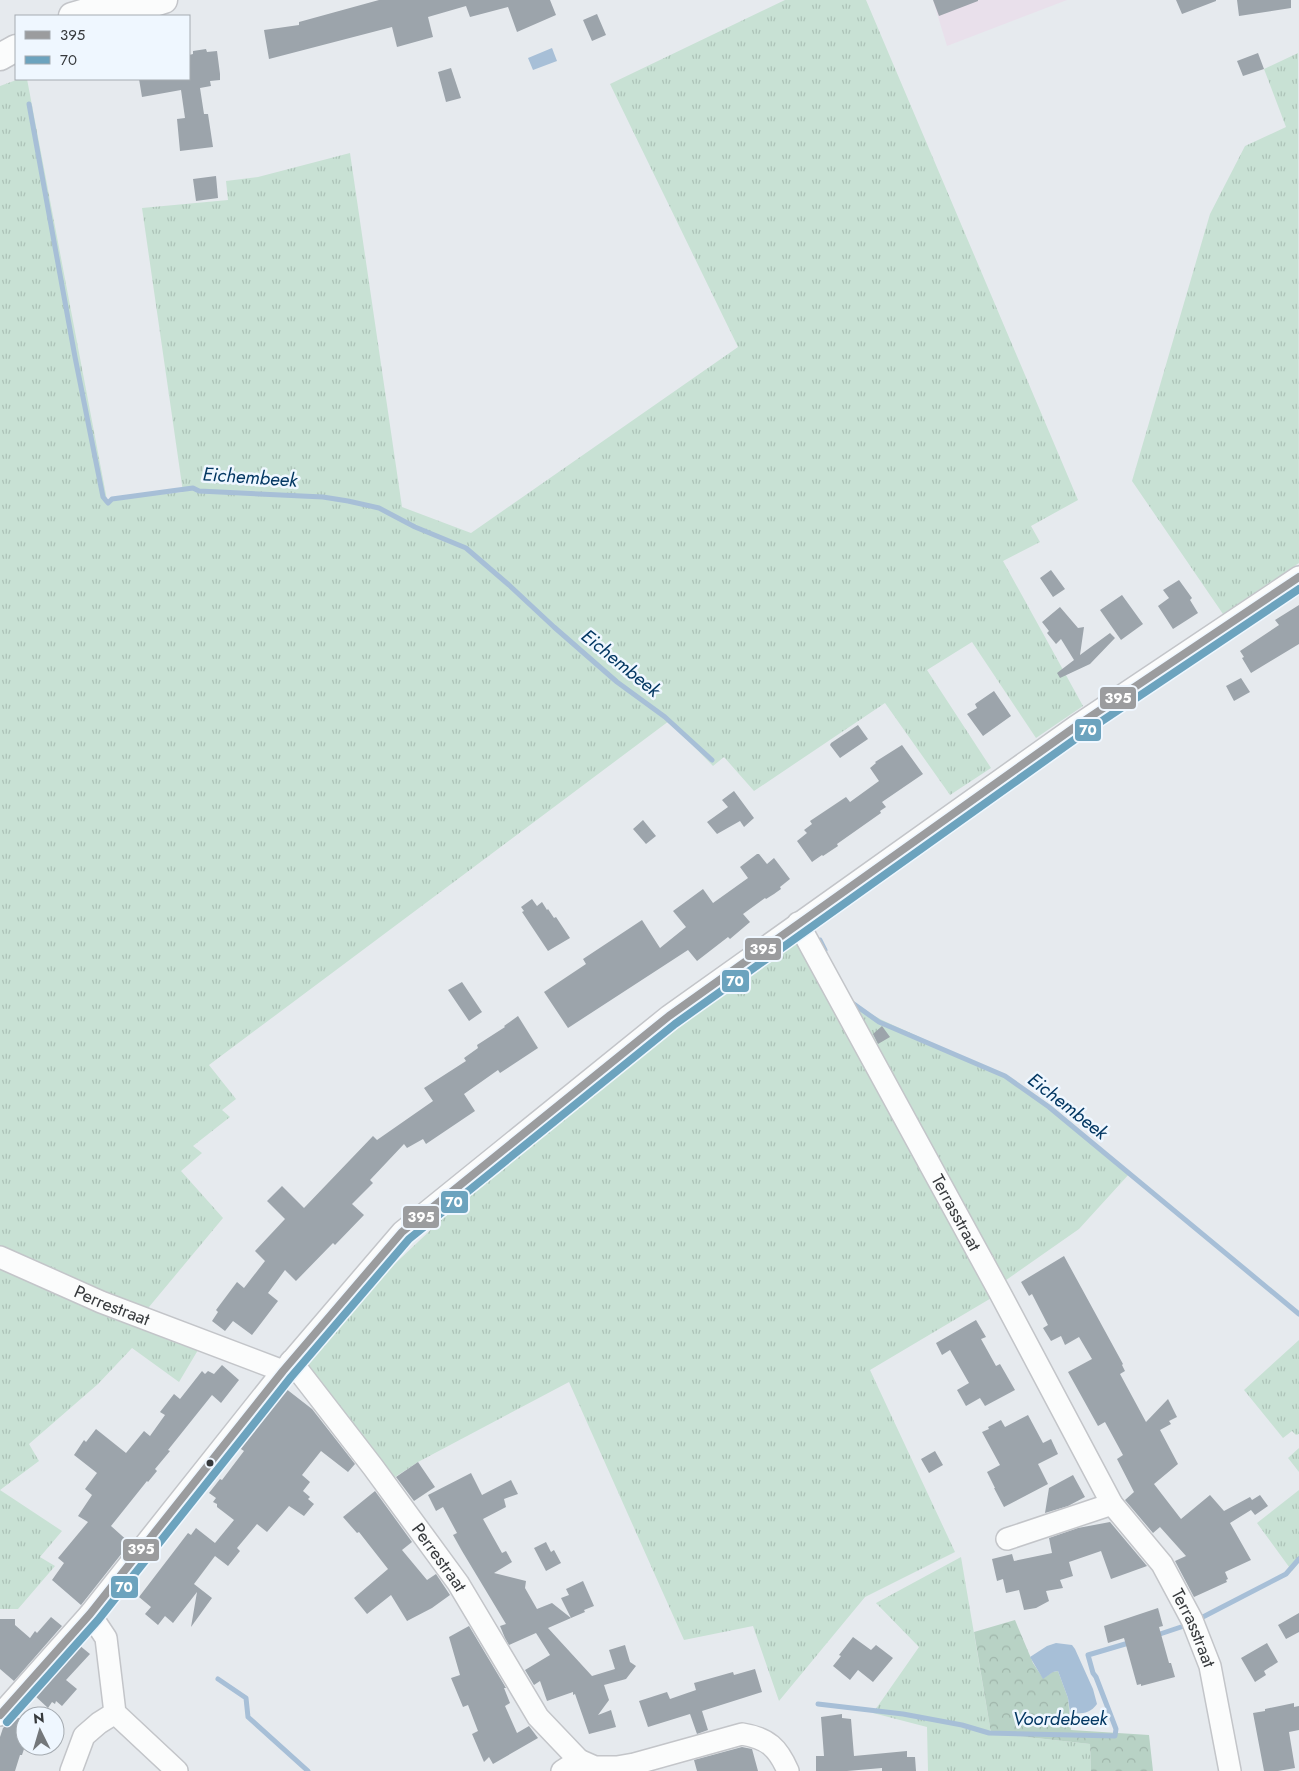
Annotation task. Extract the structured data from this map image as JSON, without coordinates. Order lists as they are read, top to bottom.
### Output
{
  "streets": {
    "street": ["Terrasstraat", "Perrestraat"]
  },
  "water": ["Eichembeek", "Voordebeek"],
  "lines": ["transit line 395", "transit line 70"],
  "legend": ["395", "70"],
  "north": "top"
}
